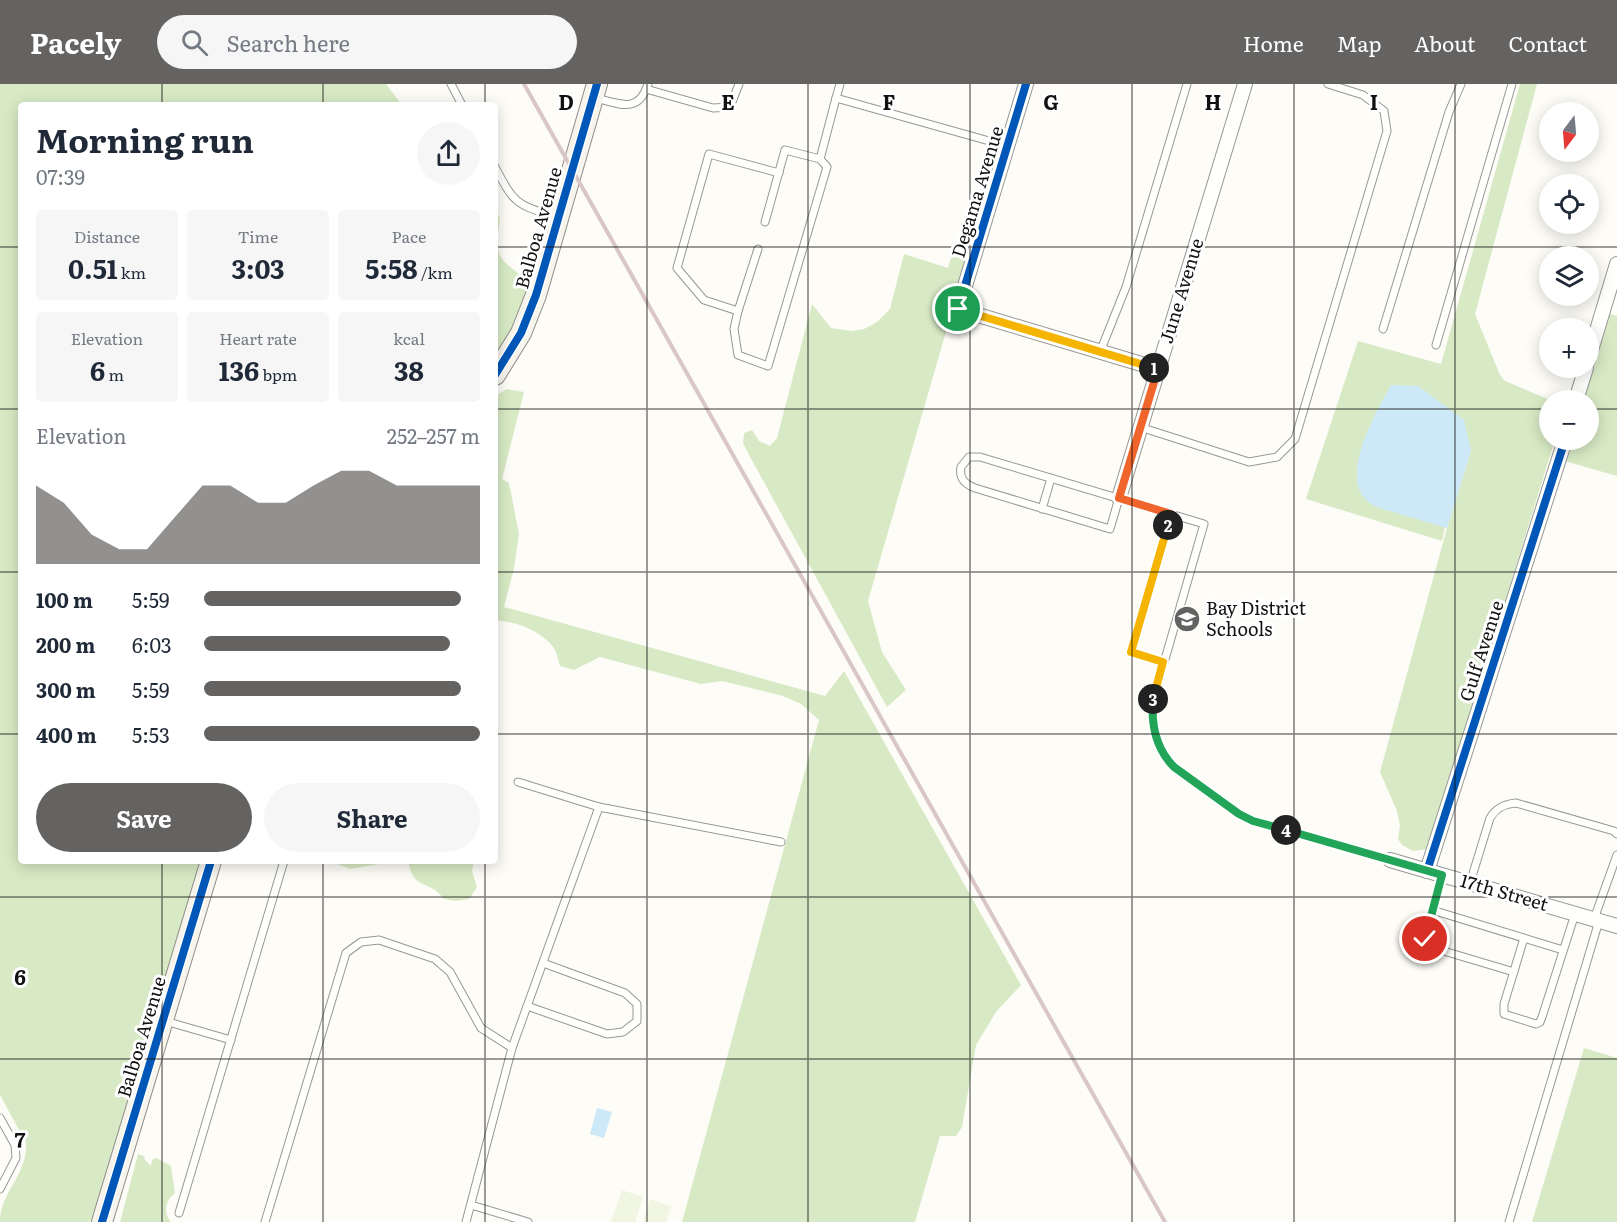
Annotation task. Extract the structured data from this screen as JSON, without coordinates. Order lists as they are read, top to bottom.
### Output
{
  "streets": {
    "street": [
      "Degama Avenue",
      "Balboa Avenue",
      "June Avenue",
      "Gulf Avenue",
      "17th Street"
    ]
  },
  "crossings": [
    ["Gulf Avenue", "17th Street"]
  ],
  "places": {
    "school or university": ["Bay District Schools"]
  },
  "north": "bottom",
  "page": {
    "header": "Pacely",
    "search": "Search here",
    "nav": [
      "Home",
      "Map",
      "About",
      "Contact"
    ],
    "map_buttons": ["+", "−"],
    "heading": ["Morning run", "07:39"],
    "stats": [
      ["Distance", "0.51 km"],
      ["Time", "3:03"],
      ["Pace", "5:58 /km"],
      ["Elevation", "6 m"],
      ["Heart rate", "136 bpm"],
      ["kcal", "38"]
    ],
    "pins": [
      "1",
      "2",
      "3",
      "4"
    ],
    "chart": ["Elevation", "252–257 m"],
    "list": [
      {
        "name": "100 m",
        "note": "5:59"
      },
      {
        "name": "200 m",
        "note": "6:03"
      },
      {
        "name": "300 m",
        "note": "5:59"
      },
      {
        "name": "400 m",
        "note": "5:53"
      }
    ],
    "buttons": ["Save", "Share"]
  },
  "grid": {
    "columns": [
      "D",
      "E",
      "F",
      "G",
      "H",
      "I"
    ],
    "rows": ["6", "7"]
  }
}
